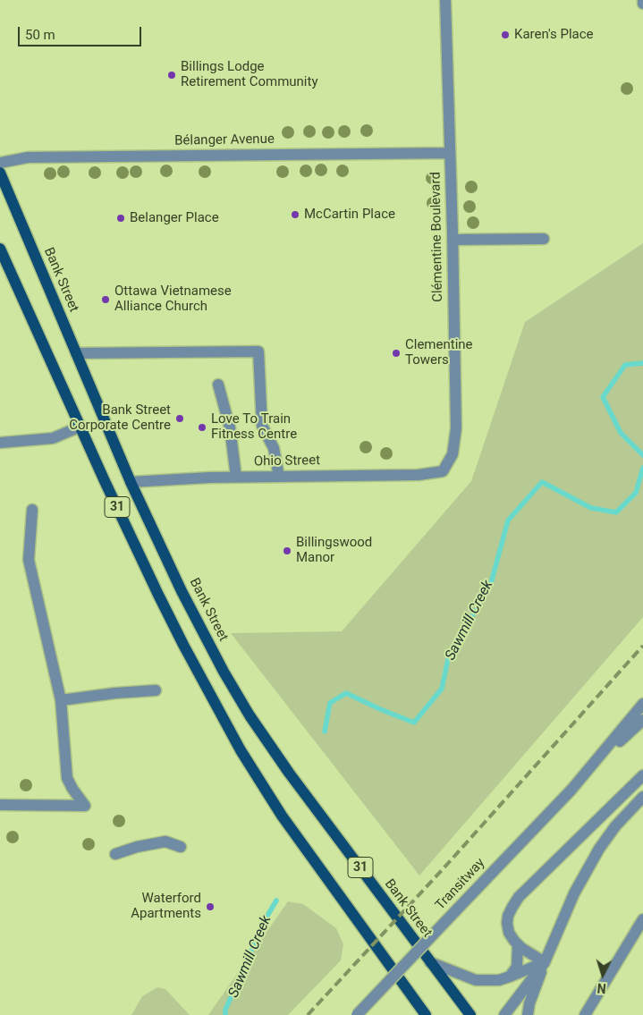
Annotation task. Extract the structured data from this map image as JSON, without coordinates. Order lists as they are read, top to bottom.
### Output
{
  "streets": {
    "main road": ["Bank Street", "31"],
    "street": [
      "Bélanger Avenue",
      "Clémentine Boulevard",
      "Ohio Street",
      "Transitway"
    ]
  },
  "crossings": [
    ["Bélanger Avenue", "Clémentine Boulevard"],
    ["Clémentine Boulevard", "Ohio Street"],
    ["Bank Street", "Ohio Street"]
  ],
  "water": ["Sawmill Creek"],
  "places": [
    "Karen's Place",
    "Billings Lodge Retirement Community",
    "McCartin Place",
    "Belanger Place",
    "Ottawa Vietnamese Alliance Church",
    "Clementine Towers",
    "Bank Street Corporate Centre",
    "Love To Train Fitness Centre",
    "Billingswood Manor",
    "Waterford Apartments"
  ],
  "scale_bar": "50 m",
  "north": "bottom"
}
